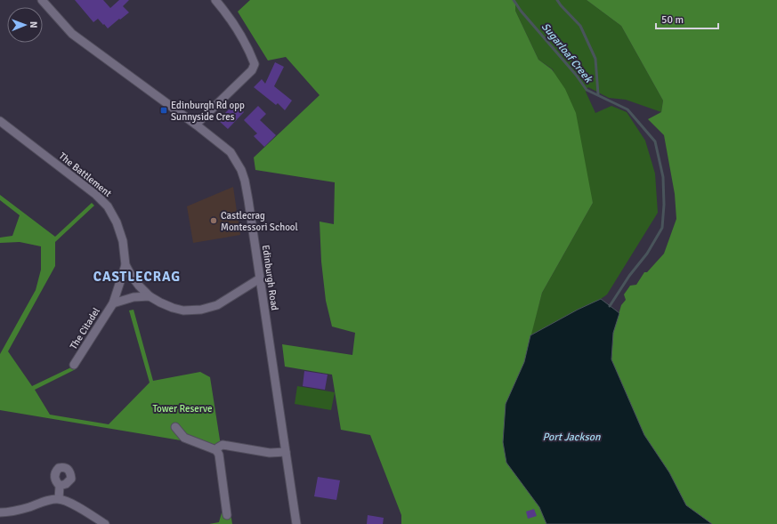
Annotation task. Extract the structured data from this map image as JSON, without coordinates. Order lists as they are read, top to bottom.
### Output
{
  "streets": {
    "street": ["The Battlement", "Edinburgh Road", "The Citadel"]
  },
  "crossings": [
    ["The Battlement", "The Citadel"],
    ["Edinburgh Road", "The Citadel"]
  ],
  "districts": ["CASTLECRAG"],
  "water": ["Sugarloaf Creek", "Port Jackson"],
  "parks": ["Tower Reserve"],
  "places": {
    "transit": ["Edinburgh Rd opp Sunnyside Cres"],
    "other": ["Castlecrag Montessori School"]
  },
  "scale_bar": "50 m",
  "north": "right"
}
